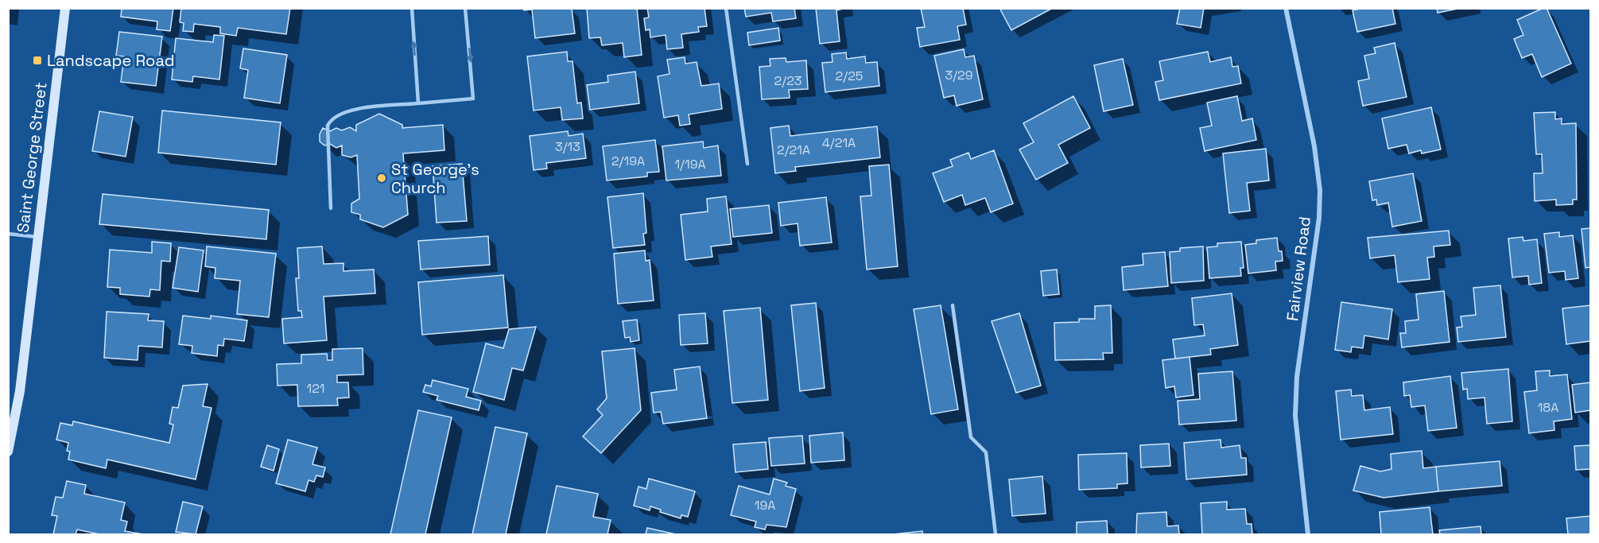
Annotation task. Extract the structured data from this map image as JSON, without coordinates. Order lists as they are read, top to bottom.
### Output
{
  "streets": {
    "main road": ["Saint George Street"],
    "street": ["Fairview Road"]
  },
  "places": {
    "transit": ["Landscape Road"],
    "other": ["St George's Church"]
  },
  "house_numbers": [
    "3/29",
    "2/25",
    "2/23",
    "4/21A",
    "3/13",
    "2/21A",
    "2/19A",
    "1/19A",
    "121",
    "18A",
    "19A"
  ]
}
